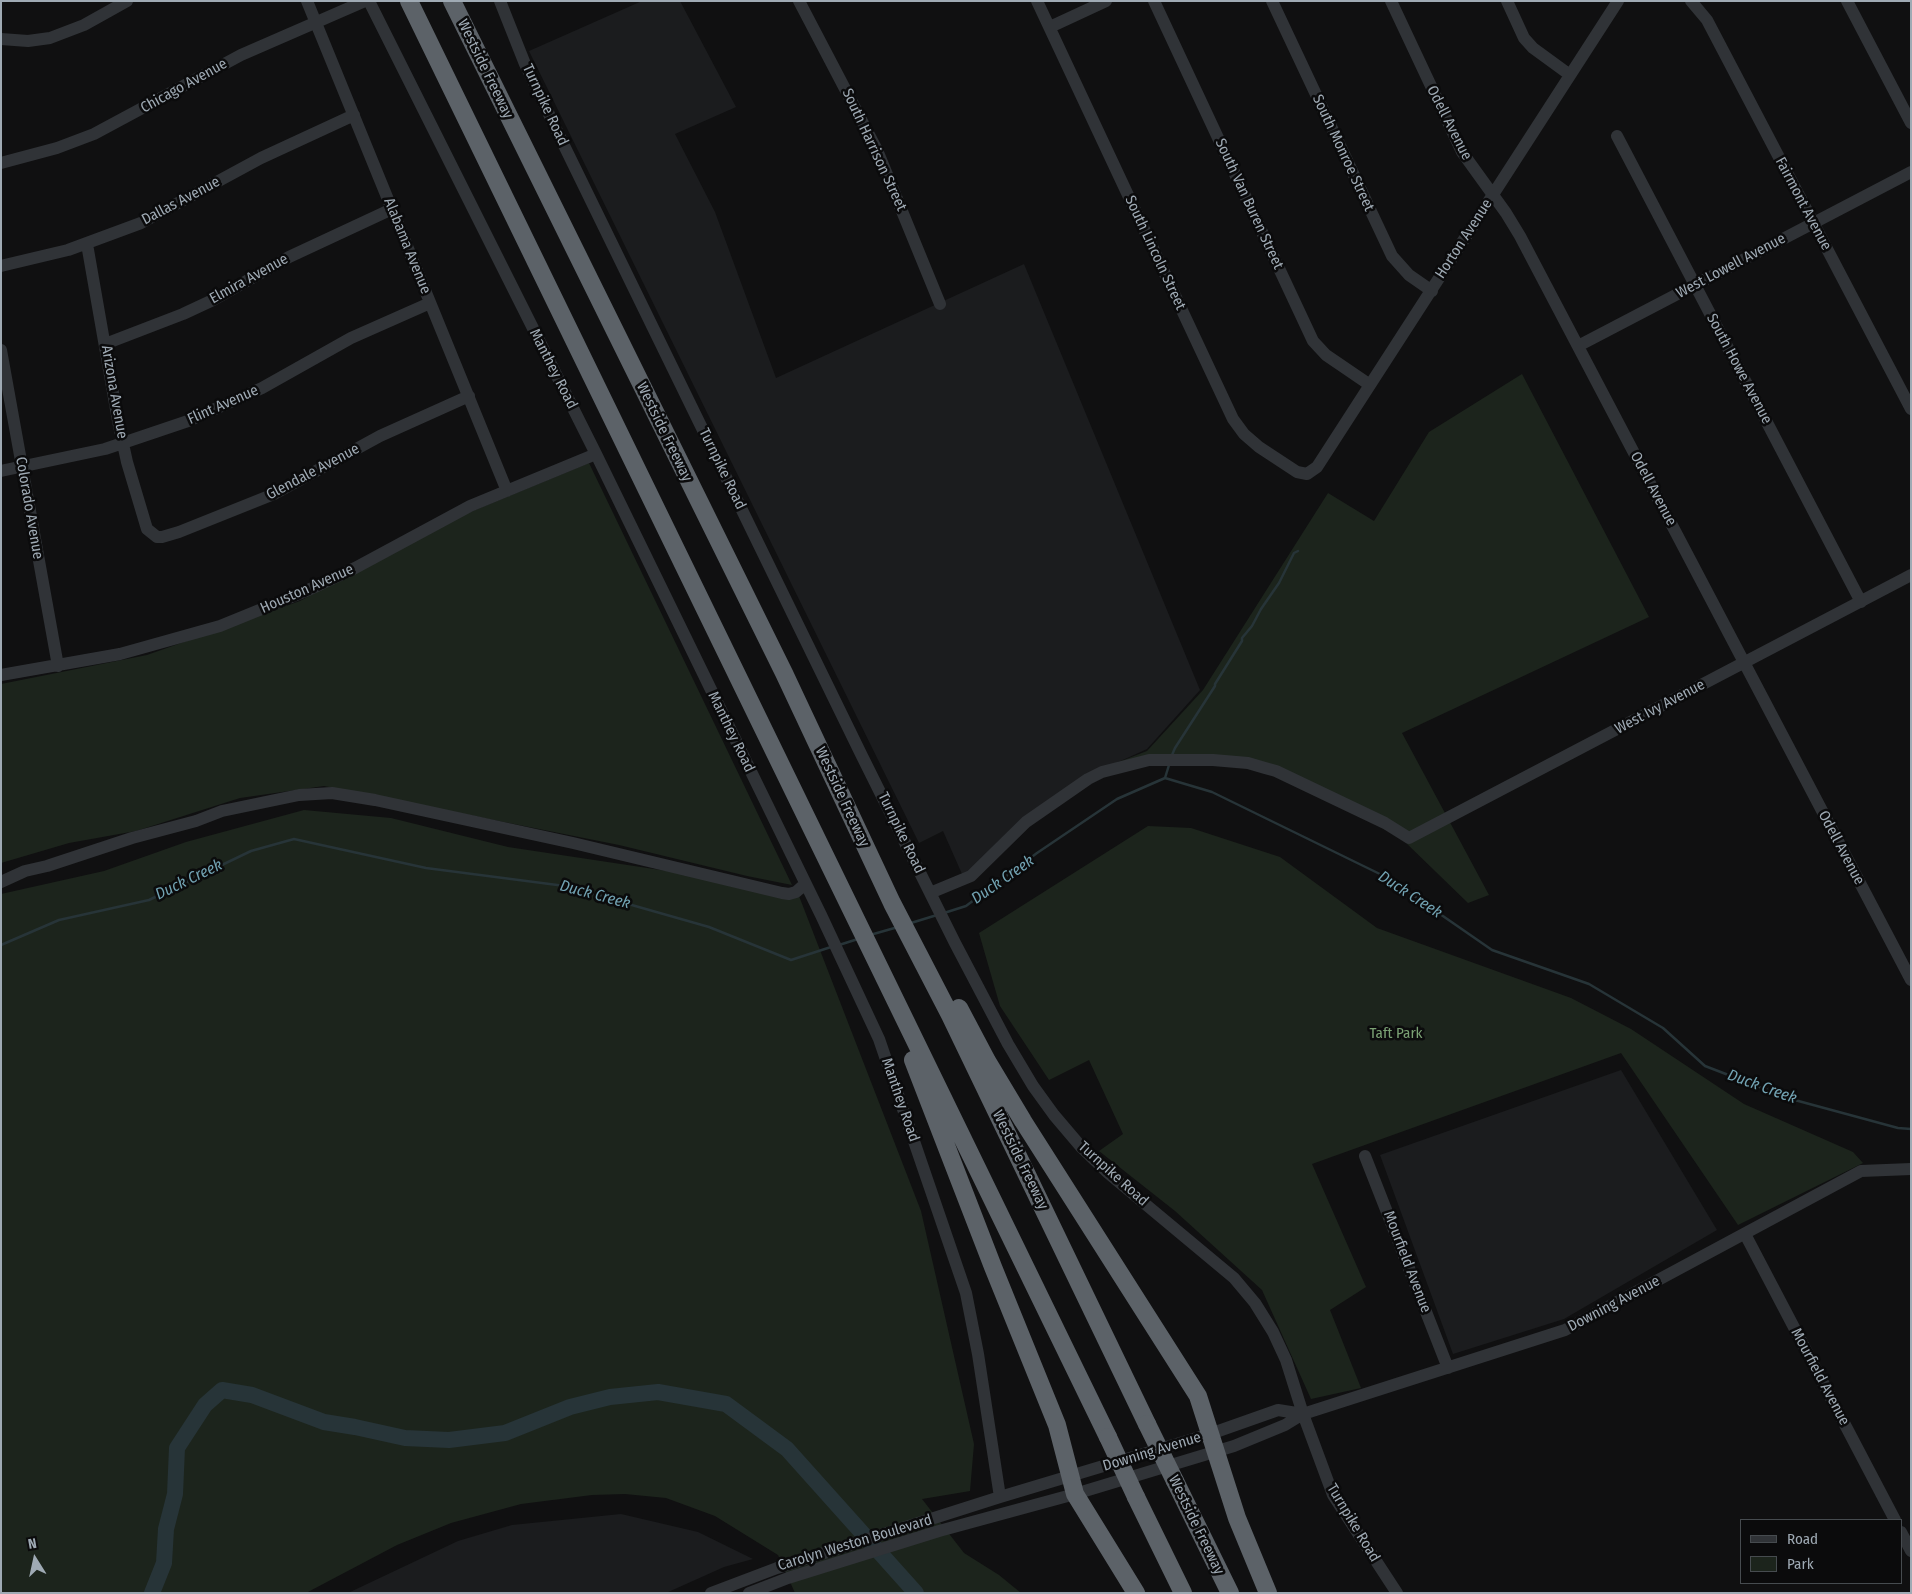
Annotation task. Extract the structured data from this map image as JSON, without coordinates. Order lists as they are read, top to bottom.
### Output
{
  "streets": {
    "highway": ["Westside Freeway"],
    "street": [
      "Chicago Avenue",
      "Turnpike Road",
      "Odell Avenue",
      "South Harrison Street",
      "South Monroe Street",
      "Dallas Avenue",
      "South Van Buren Street",
      "Fairmont Avenue",
      "Horton Avenue",
      "Alabama Avenue",
      "South Lincoln Street",
      "West Lowell Avenue",
      "Elmira Avenue",
      "Manthey Road",
      "South Howe Avenue",
      "Arizona Avenue",
      "Flint Avenue",
      "Glendale Avenue",
      "Colorado Avenue",
      "Houston Avenue",
      "West Ivy Avenue",
      "Mourfield Avenue",
      "Downing Avenue",
      "Carolyn Weston Boulevard"
    ]
  },
  "crossings": [
    ["Chicago Avenue", "Alabama Avenue"],
    ["Turnpike Road", "West Ivy Avenue"],
    ["Turnpike Road", "Downing Avenue"],
    ["Odell Avenue", "Horton Avenue"],
    ["Odell Avenue", "West Lowell Avenue"],
    ["Odell Avenue", "West Ivy Avenue"],
    ["South Monroe Street", "Horton Avenue"],
    ["Dallas Avenue", "Alabama Avenue"],
    ["Dallas Avenue", "Arizona Avenue"],
    ["South Van Buren Street", "Horton Avenue"],
    ["Fairmont Avenue", "West Lowell Avenue"],
    ["Horton Avenue", "South Lincoln Street"],
    ["Alabama Avenue", "Elmira Avenue"],
    ["Alabama Avenue", "Flint Avenue"],
    ["Alabama Avenue", "Glendale Avenue"],
    ["Alabama Avenue", "Houston Avenue"],
    ["West Lowell Avenue", "South Howe Avenue"],
    ["Elmira Avenue", "Arizona Avenue"],
    ["Manthey Road", "Houston Avenue"],
    ["Manthey Road", "Downing Avenue"],
    ["Manthey Road", "Carolyn Weston Boulevard"],
    ["South Howe Avenue", "West Ivy Avenue"],
    ["Arizona Avenue", "Flint Avenue"],
    ["Arizona Avenue", "Glendale Avenue"],
    ["Flint Avenue", "Colorado Avenue"],
    ["Colorado Avenue", "Houston Avenue"],
    ["Mourfield Avenue", "Downing Avenue"],
    ["Downing Avenue", "Carolyn Weston Boulevard"]
  ],
  "water": ["Duck Creek"],
  "parks": ["Taft Park"],
  "legend": ["Road", "Park"],
  "north": "top"
}
